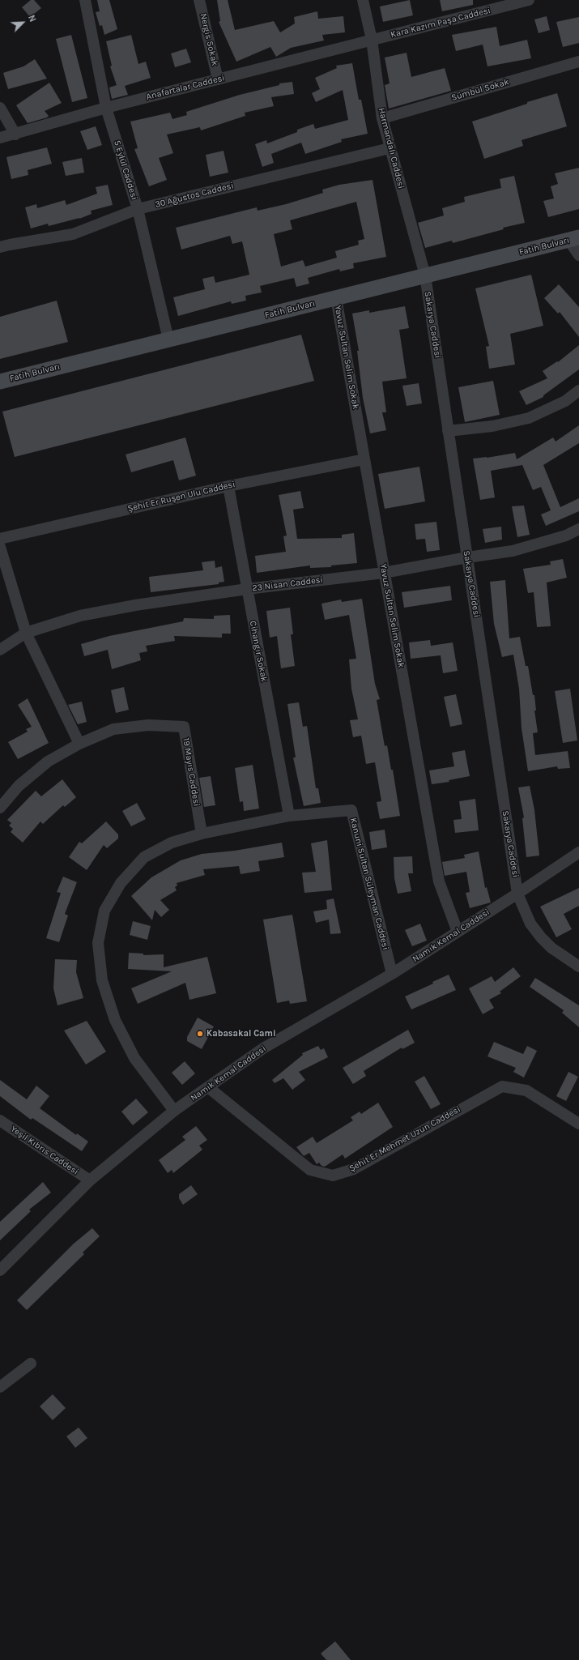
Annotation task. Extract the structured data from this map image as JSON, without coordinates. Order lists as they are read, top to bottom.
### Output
{
  "streets": {
    "street": [
      "Kara Kazım Paşa Caddesi",
      "Nergis Sokak",
      "Anafartalar Caddesi",
      "Sümbül Sokak",
      "Harmandalı Caddesi",
      "5 Eylül Caddesi",
      "30 Ağustos Caddesi",
      "Fatih Bulvarı",
      "Sakarya Caddesi",
      "Yavuz Sultan Selim Sokak",
      "Şehit Er Ruşen Ulu Caddesi",
      "23 Nisan Caddesi",
      "Cihangir Sokak",
      "19 Mayıs Caddesi",
      "Kanuni Sultan Süleyman Caddesi",
      "Namık Kemal Caddesi",
      "Şehit Er Mehmet Uzun Caddesi",
      "Yeşil Kıbrıs Caddesi"
    ]
  },
  "crossings": [
    ["Kara Kazım Paşa Caddesi", "Anafartalar Caddesi"],
    ["Kara Kazım Paşa Caddesi", "Harmandalı Caddesi"],
    ["Nergis Sokak", "Anafartalar Caddesi"],
    ["Anafartalar Caddesi", "Harmandalı Caddesi"],
    ["Anafartalar Caddesi", "5 Eylül Caddesi"],
    ["Sümbül Sokak", "Harmandalı Caddesi"],
    ["Harmandalı Caddesi", "30 Ağustos Caddesi"],
    ["Harmandalı Caddesi", "Fatih Bulvarı"],
    ["Harmandalı Caddesi", "Sakarya Caddesi"],
    ["5 Eylül Caddesi", "30 Ağustos Caddesi"],
    ["5 Eylül Caddesi", "Fatih Bulvarı"],
    ["Fatih Bulvarı", "Sakarya Caddesi"],
    ["Fatih Bulvarı", "Yavuz Sultan Selim Sokak"],
    ["Sakarya Caddesi", "23 Nisan Caddesi"],
    ["Sakarya Caddesi", "Namık Kemal Caddesi"],
    ["Yavuz Sultan Selim Sokak", "Şehit Er Ruşen Ulu Caddesi"],
    ["Yavuz Sultan Selim Sokak", "23 Nisan Caddesi"],
    ["Yavuz Sultan Selim Sokak", "Namık Kemal Caddesi"],
    ["Şehit Er Ruşen Ulu Caddesi", "Cihangir Sokak"],
    ["23 Nisan Caddesi", "Cihangir Sokak"],
    ["Cihangir Sokak", "Kanuni Sultan Süleyman Caddesi"],
    ["19 Mayıs Caddesi", "Kanuni Sultan Süleyman Caddesi"],
    ["Kanuni Sultan Süleyman Caddesi", "Namık Kemal Caddesi"],
    ["Namık Kemal Caddesi", "Şehit Er Mehmet Uzun Caddesi"],
    ["Namık Kemal Caddesi", "Yeşil Kıbrıs Caddesi"]
  ],
  "places": ["Kabasakal Cami"],
  "north": "top right"
}
